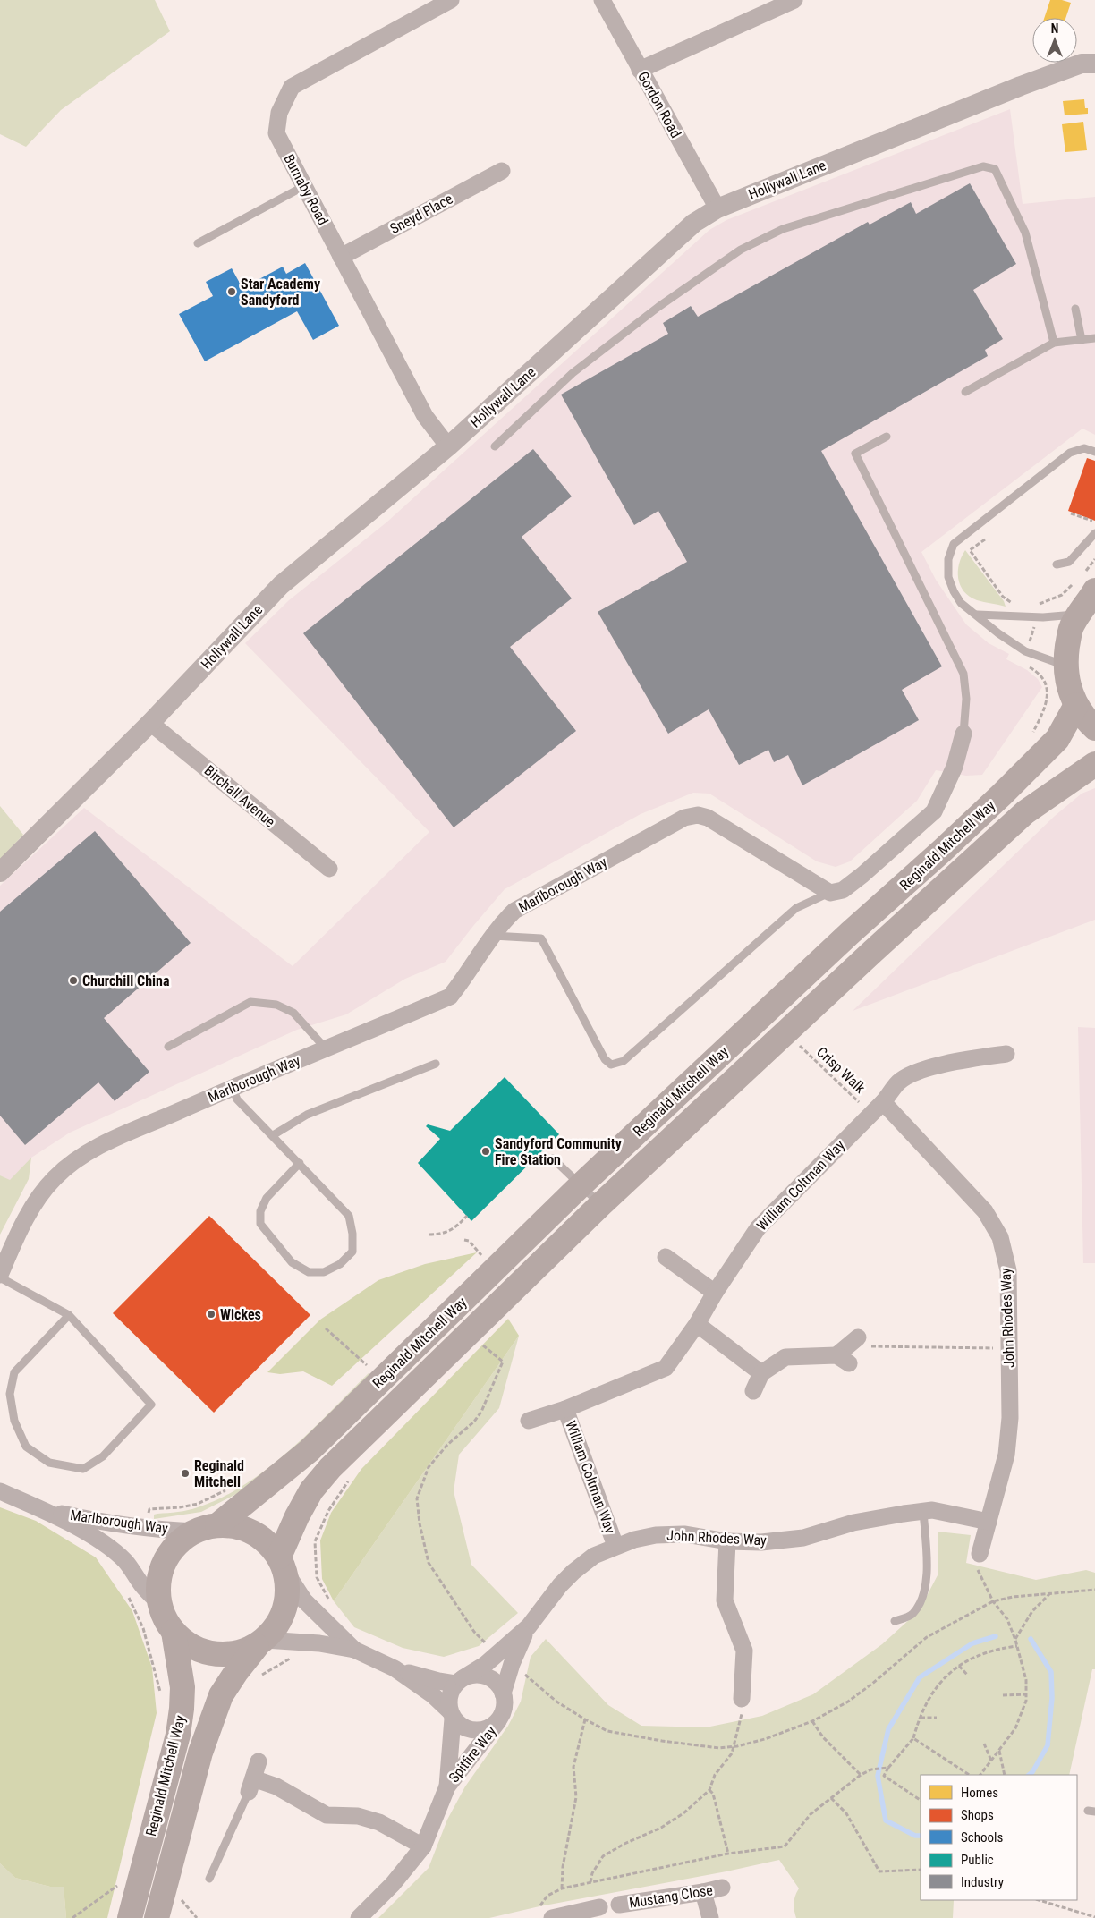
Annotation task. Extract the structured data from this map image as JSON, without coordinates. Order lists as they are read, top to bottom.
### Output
{
  "streets": {
    "main road": ["Reginald Mitchell Way"],
    "street": [
      "Gordon Road",
      "Hollywall Lane",
      "Burnaby Road",
      "Sneyd Place",
      "Birchall Avenue",
      "Marlborough Way",
      "William Coltman Way",
      "John Rhodes Way",
      "Spitfire Way",
      "Mustang Close"
    ],
    "path": ["Crisp Walk"]
  },
  "crossings": [
    ["Gordon Road", "Hollywall Lane"],
    ["Hollywall Lane", "Burnaby Road"],
    ["Hollywall Lane", "Birchall Avenue"],
    ["Burnaby Road", "Sneyd Place"],
    ["Reginald Mitchell Way", "Marlborough Way"],
    ["Crisp Walk", "William Coltman Way"],
    ["William Coltman Way", "John Rhodes Way"],
    ["John Rhodes Way", "Spitfire Way"]
  ],
  "places": [
    "Star Academy Sandyford",
    "Churchill China",
    "Sandyford Community Fire Station",
    "Wickes",
    "Reginald Mitchell"
  ],
  "legend": [
    "Homes",
    "Shops",
    "Schools",
    "Public",
    "Industry"
  ],
  "north": "top"
}
